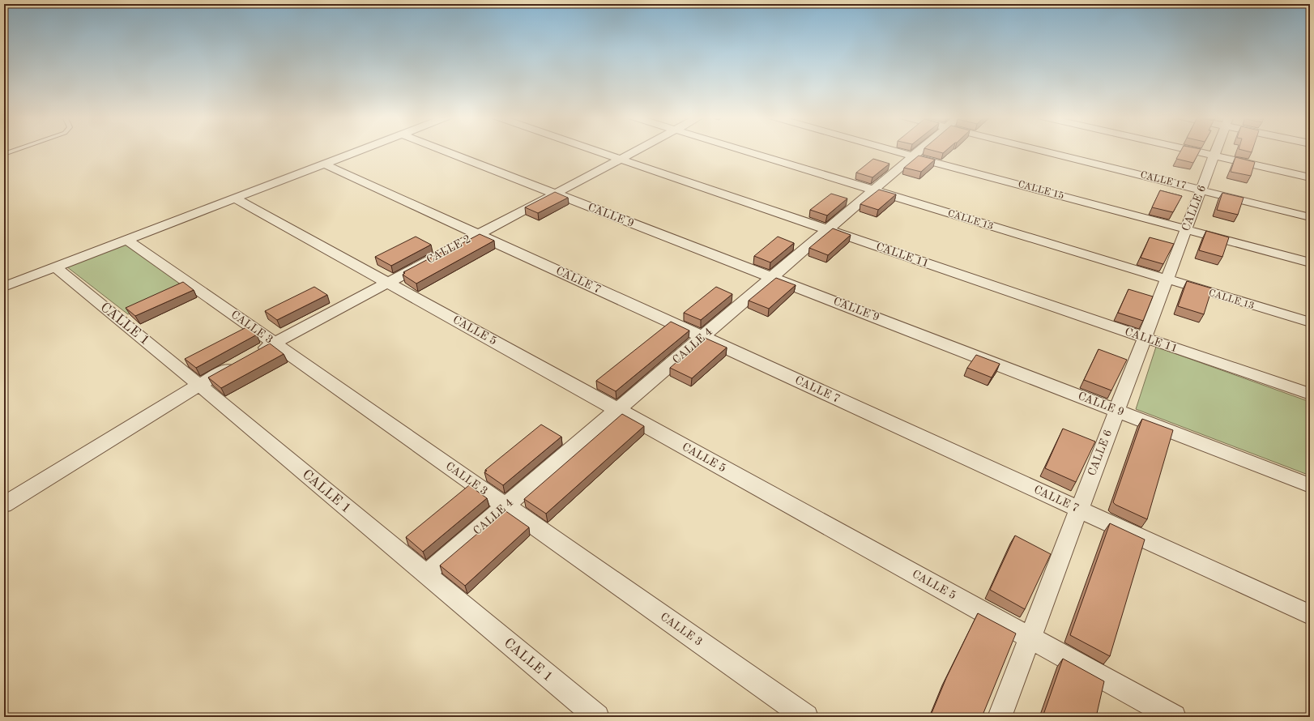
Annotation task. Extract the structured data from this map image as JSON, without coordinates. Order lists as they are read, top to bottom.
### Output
{
  "streets": {
    "street": [
      "CALLE 17",
      "CALLE 15",
      "CALLE 6",
      "CALLE 9",
      "CALLE 13",
      "CALLE 2",
      "CALLE 11",
      "CALLE 7",
      "CALLE 1",
      "CALLE 3",
      "CALLE 5",
      "CALLE 4"
    ]
  },
  "crossings": [
    ["CALLE 17", "CALLE 6"],
    ["CALLE 15", "CALLE 6"],
    ["CALLE 15", "CALLE 4"],
    ["CALLE 6", "CALLE 9"],
    ["CALLE 6", "CALLE 13"],
    ["CALLE 6", "CALLE 11"],
    ["CALLE 6", "CALLE 7"],
    ["CALLE 6", "CALLE 5"],
    ["CALLE 9", "CALLE 2"],
    ["CALLE 9", "CALLE 4"],
    ["CALLE 13", "CALLE 4"],
    ["CALLE 2", "CALLE 11"],
    ["CALLE 2", "CALLE 7"],
    ["CALLE 2", "CALLE 3"],
    ["CALLE 2", "CALLE 5"],
    ["CALLE 11", "CALLE 4"],
    ["CALLE 7", "CALLE 4"],
    ["CALLE 1", "CALLE 4"],
    ["CALLE 3", "CALLE 4"],
    ["CALLE 5", "CALLE 4"]
  ]
}
